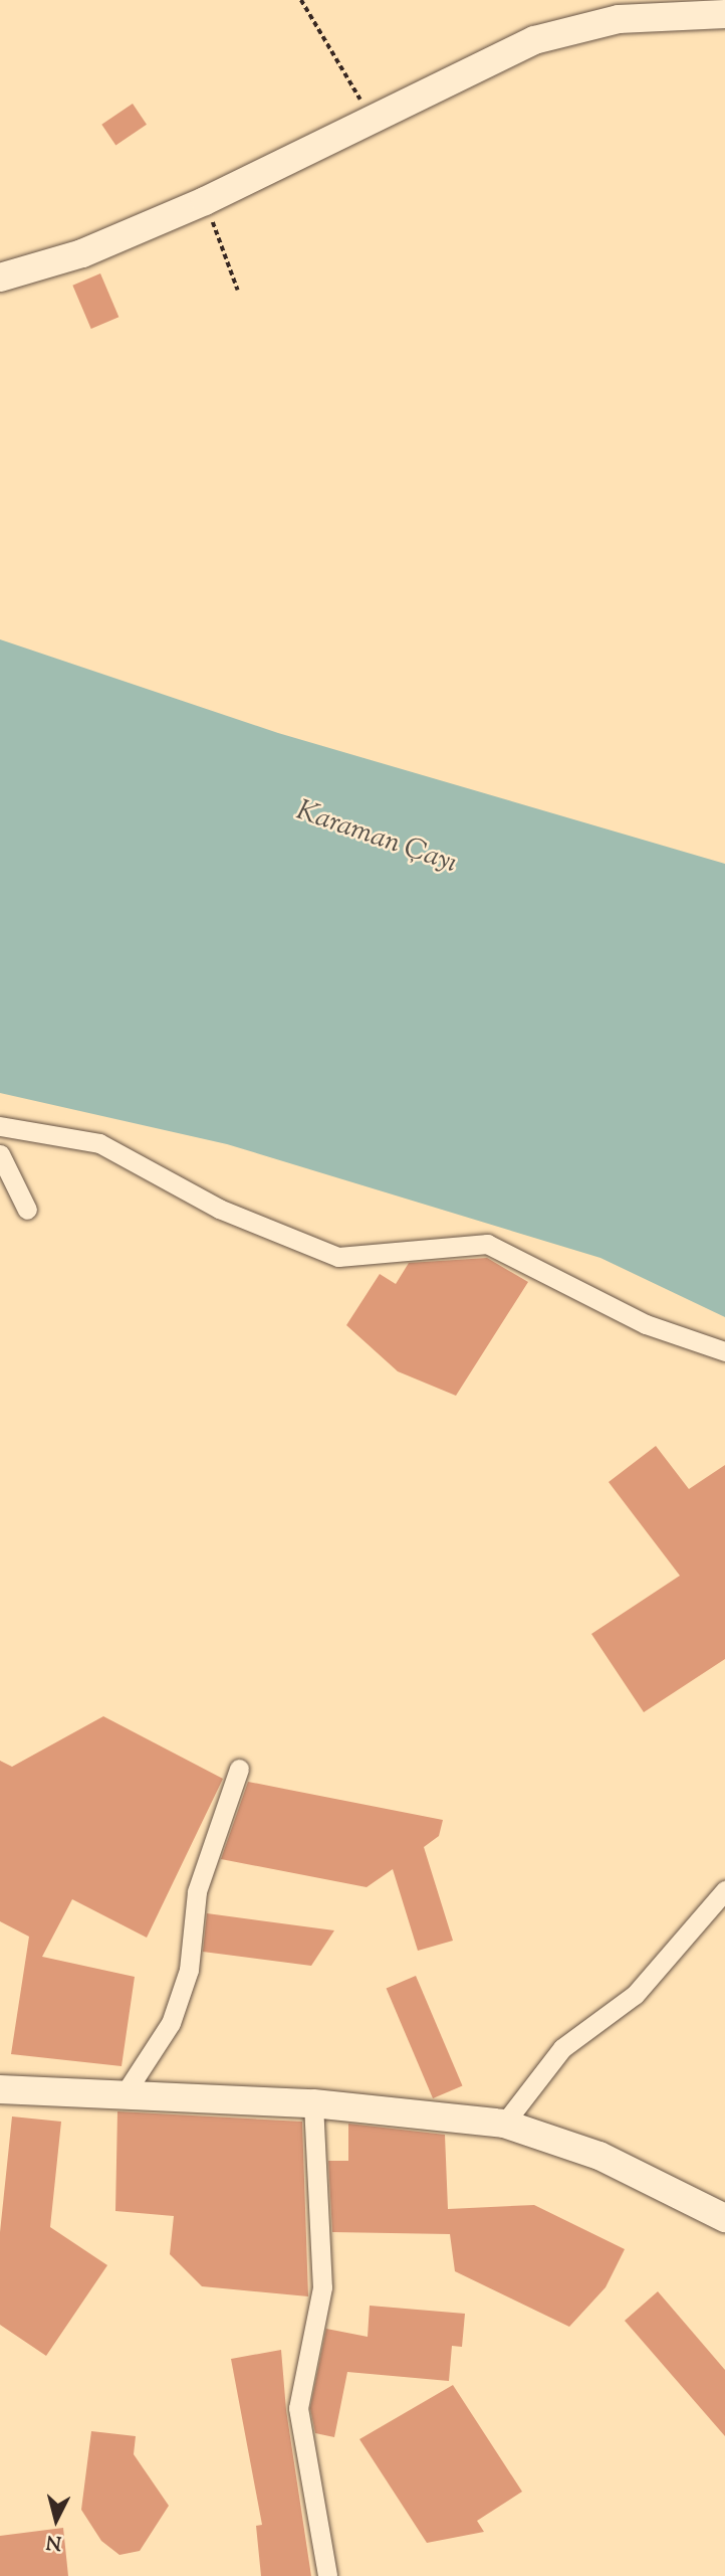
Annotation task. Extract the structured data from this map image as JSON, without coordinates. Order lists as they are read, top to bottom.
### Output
{
  "water": ["Karaman Çayı"],
  "north": "bottom"
}
